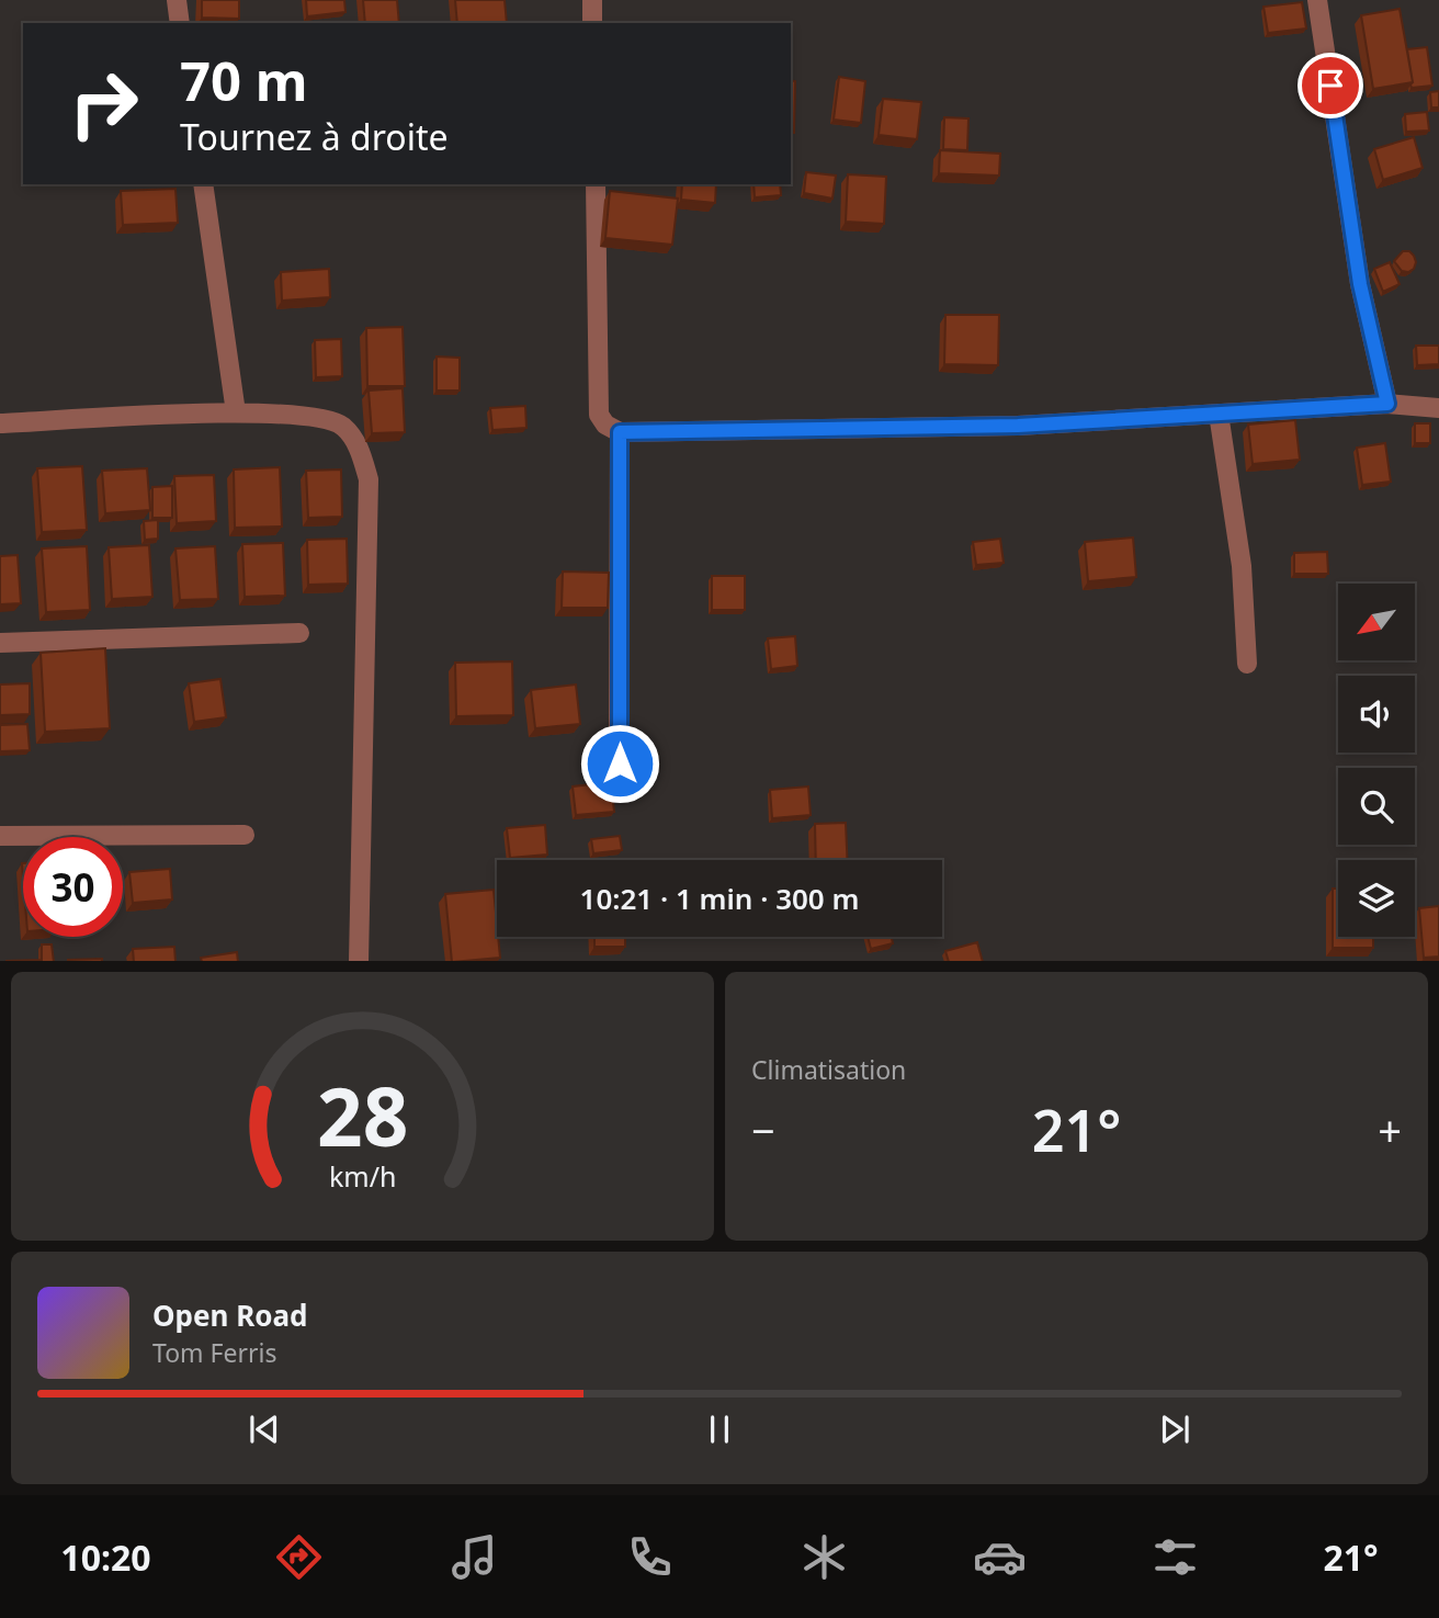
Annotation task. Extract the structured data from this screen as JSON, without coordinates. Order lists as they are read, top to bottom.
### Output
{
  "north": "bottom left",
  "page": {
    "turn": ["70 m", "Tournez à droite"],
    "limit": "30",
    "trip": "10:21 · 1 min · 300 m",
    "tile": "Climatisation",
    "heat": ["−", "21°", "+"],
    "song": ["Open Road", "Tom Ferris"],
    "tabs": ["10:20", "21°"],
    "gauge": ["28", "km/h"]
  }
}
